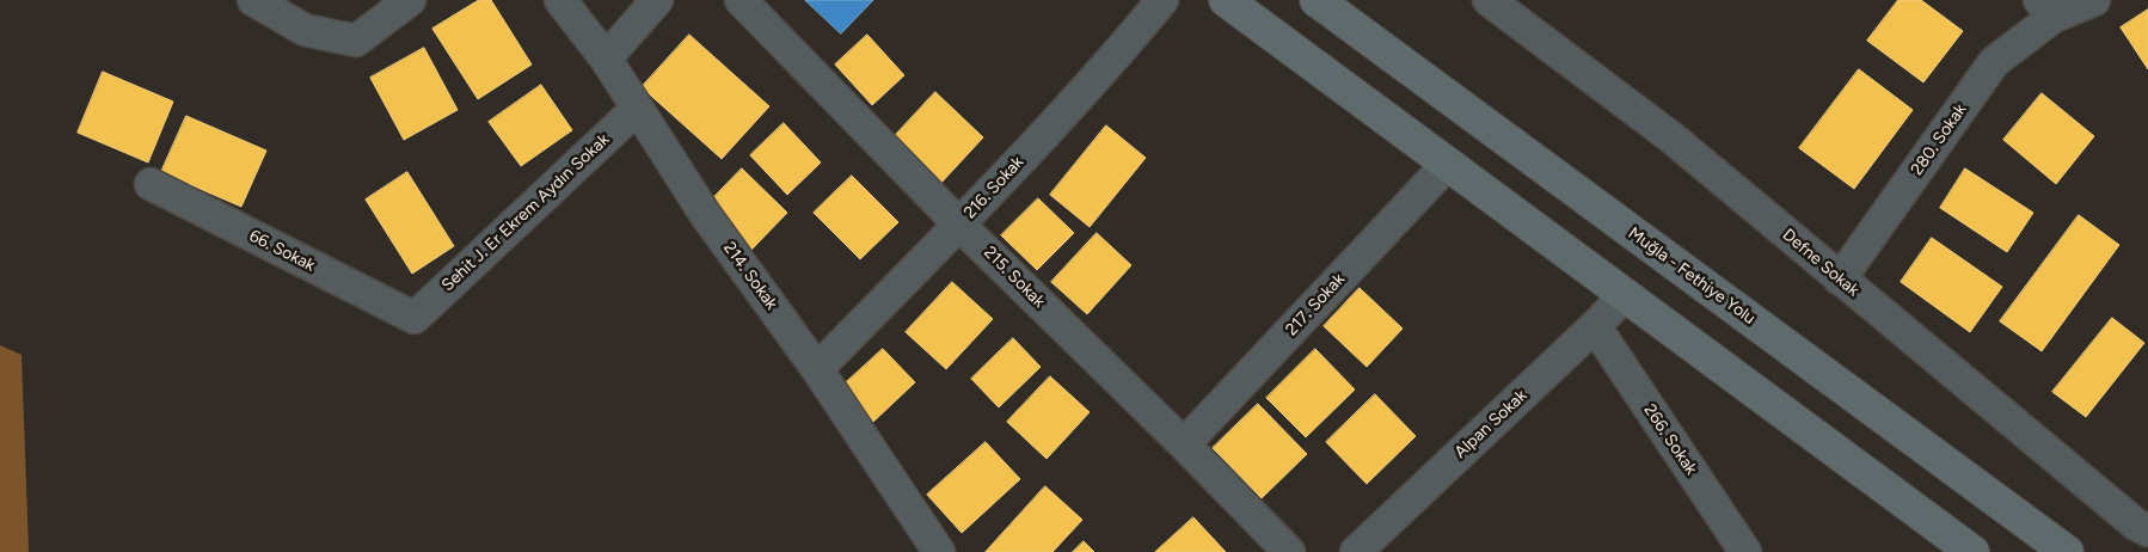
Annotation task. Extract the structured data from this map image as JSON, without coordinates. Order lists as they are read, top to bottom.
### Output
{
  "streets": {
    "highway": ["Muğla - Fethiye Yolu"],
    "street": [
      "280. Sokak",
      "216. Sokak",
      "Sehit J. Er Ekrem Aydın Sokak",
      "66. Sokak",
      "Defne Sokak",
      "214. Sokak",
      "215. Sokak",
      "217. Sokak",
      "Alpan Sokak",
      "266. Sokak"
    ]
  },
  "crossings": [
    ["280. Sokak", "Defne Sokak"],
    ["216. Sokak", "214. Sokak"],
    ["216. Sokak", "215. Sokak"],
    ["Sehit J. Er Ekrem Aydın Sokak", "66. Sokak"],
    ["Sehit J. Er Ekrem Aydın Sokak", "214. Sokak"],
    ["215. Sokak", "217. Sokak"],
    ["Alpan Sokak", "266. Sokak"]
  ]
}
